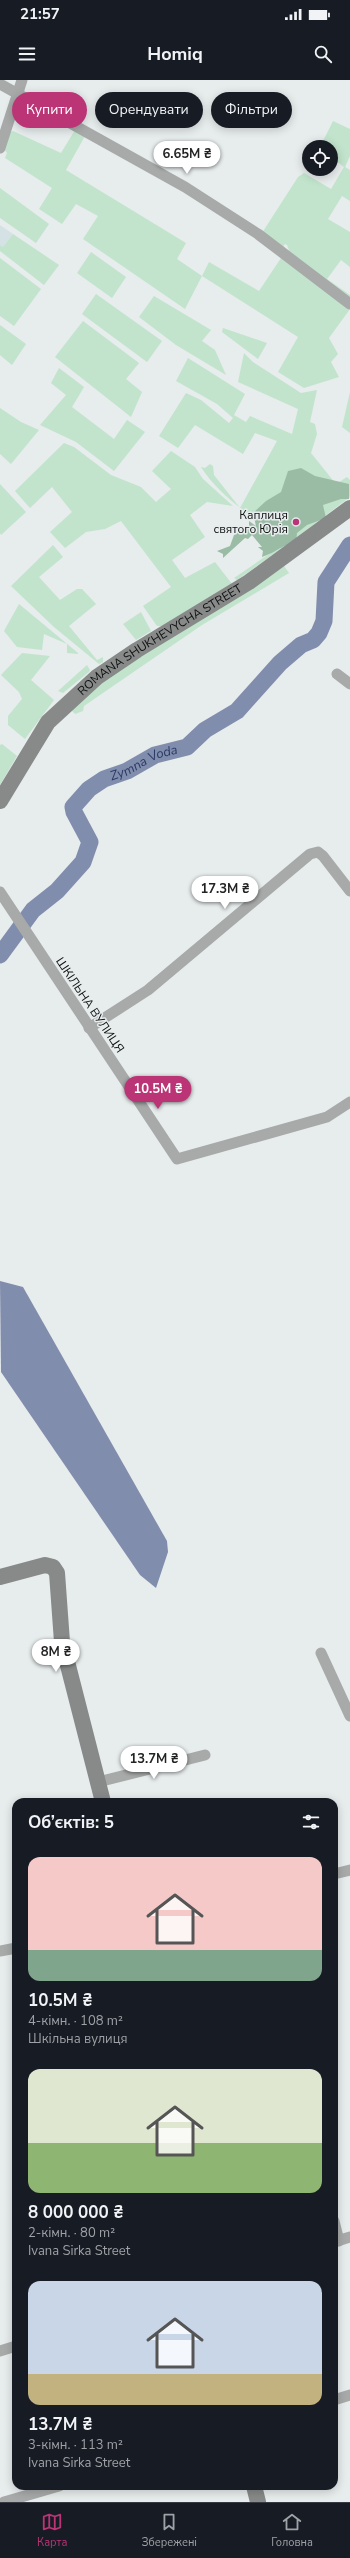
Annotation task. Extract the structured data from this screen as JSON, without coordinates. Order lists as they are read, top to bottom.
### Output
{
  "streets": {
    "main road": ["ROMANA SHUKHEVYCHA STREET"],
    "street": ["ШКІЛЬНА ВУЛИЦЯ"]
  },
  "water": ["Zymna Voda"],
  "places": ["Каплиця святого Юрія"],
  "page": {
    "status": "21:57",
    "header": "Homiq",
    "chip": ["Купити", "Орендувати", "Фільтри"],
    "price": [
      "6.65M ₴",
      "17.3M ₴",
      "10.5M ₴",
      "8M ₴",
      "13.7M ₴"
    ],
    "heading": "Об’єктів: 5",
    "list": [
      {
        "name": "10.5M ₴",
        "note": "4-кімн. · 108 m² · Шкільна вулиця"
      },
      {
        "name": "8 000 000 ₴",
        "note": "2-кімн. · 80 m² · Ivana Sirka Street"
      },
      {
        "name": "13.7M ₴",
        "note": "3-кімн. · 113 m² · Ivana Sirka Street"
      }
    ],
    "tabs": ["Карта", "Збережені", "Головна"]
  }
}
